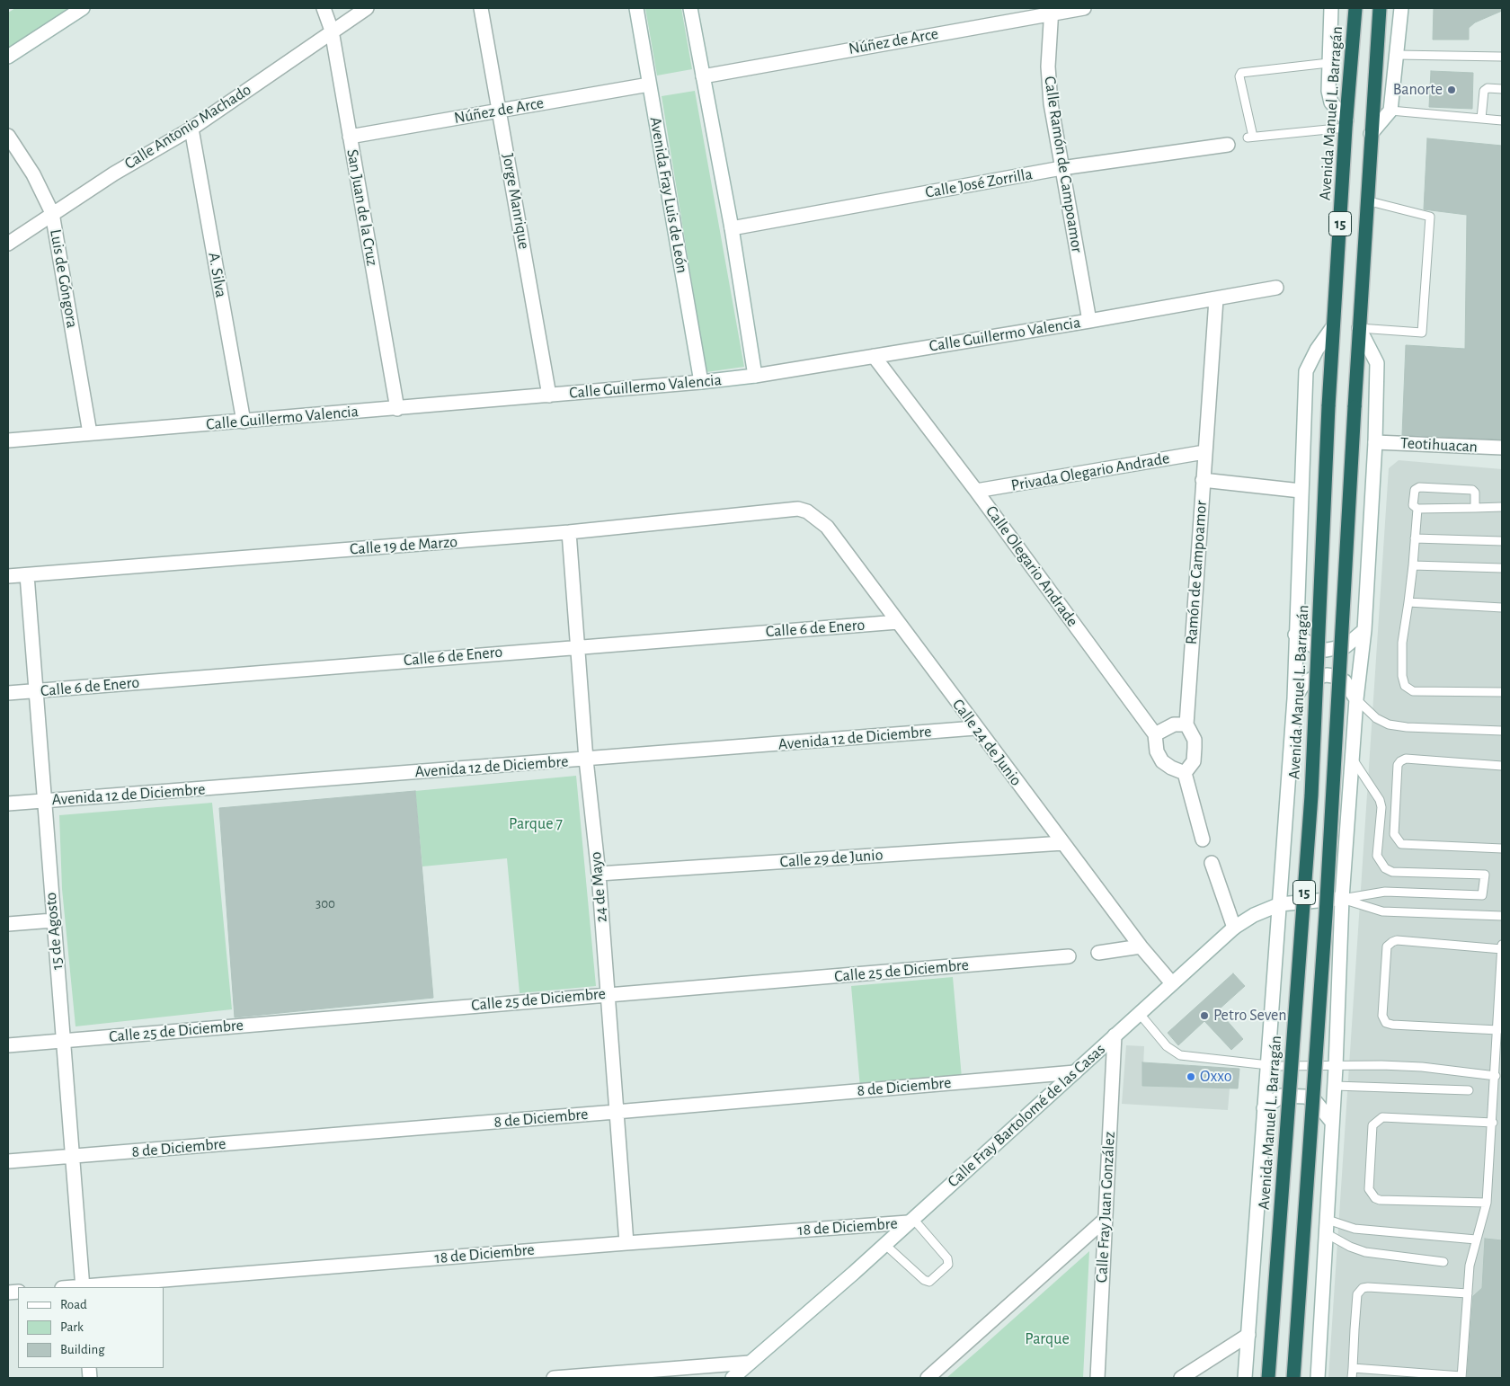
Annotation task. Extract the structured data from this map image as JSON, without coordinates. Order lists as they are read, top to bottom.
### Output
{
  "streets": {
    "highway": ["Avenida Manuel L. Barragán", "15"],
    "street": [
      "Núñez de Arce",
      "Calle Antonio Machado",
      "Calle Ramón de Campoamor",
      "Calle José Zorrilla",
      "Avenida Fray Luis de León",
      "Jorge Manrique",
      "San Juan de la Cruz",
      "A. Silva",
      "Luis de Góngora",
      "Calle Guillermo Valencia",
      "Teotihuacan",
      "Privada Olegario Andrade",
      "Calle 19 de Marzo",
      "Calle Olegario Andrade",
      "Ramón de Campoamor",
      "Calle 6 de Enero",
      "Avenida 12 de Diciembre",
      "Calle 24 de Junio",
      "Calle 29 de Junio",
      "24 de Mayo",
      "15 de Agosto",
      "Calle 25 de Diciembre",
      "8 de Diciembre",
      "Calle Fray Bartolomé de las Casas",
      "Calle Fray Juan González",
      "18 de Diciembre"
    ]
  },
  "crossings": [
    ["Núñez de Arce", "Calle Ramón de Campoamor"],
    ["Núñez de Arce", "Avenida Fray Luis de León"],
    ["Núñez de Arce", "Jorge Manrique"],
    ["Núñez de Arce", "San Juan de la Cruz"],
    ["Calle Antonio Machado", "San Juan de la Cruz"],
    ["Calle Antonio Machado", "A. Silva"],
    ["Calle Antonio Machado", "Luis de Góngora"],
    ["Calle Ramón de Campoamor", "Calle José Zorrilla"],
    ["Calle Ramón de Campoamor", "Calle Guillermo Valencia"],
    ["Avenida Fray Luis de León", "Calle Guillermo Valencia"],
    ["Jorge Manrique", "Calle Guillermo Valencia"],
    ["San Juan de la Cruz", "Calle Guillermo Valencia"],
    ["A. Silva", "Calle Guillermo Valencia"],
    ["Luis de Góngora", "Calle Guillermo Valencia"],
    ["Calle Guillermo Valencia", "Calle Olegario Andrade"],
    ["Calle Guillermo Valencia", "Ramón de Campoamor"],
    ["Privada Olegario Andrade", "Calle Olegario Andrade"],
    ["Privada Olegario Andrade", "Ramón de Campoamor"],
    ["Calle 19 de Marzo", "Calle 24 de Junio"],
    ["Calle 19 de Marzo", "24 de Mayo"],
    ["Calle 19 de Marzo", "15 de Agosto"],
    ["Calle Olegario Andrade", "Ramón de Campoamor"],
    ["Calle 6 de Enero", "Calle 24 de Junio"],
    ["Calle 6 de Enero", "24 de Mayo"],
    ["Calle 6 de Enero", "15 de Agosto"],
    ["Avenida 12 de Diciembre", "Calle 24 de Junio"],
    ["Avenida 12 de Diciembre", "24 de Mayo"],
    ["Avenida 12 de Diciembre", "15 de Agosto"],
    ["Calle 24 de Junio", "Calle 29 de Junio"],
    ["Calle 24 de Junio", "Calle Fray Bartolomé de las Casas"],
    ["Calle 29 de Junio", "24 de Mayo"],
    ["24 de Mayo", "Calle 25 de Diciembre"],
    ["24 de Mayo", "8 de Diciembre"],
    ["24 de Mayo", "18 de Diciembre"],
    ["15 de Agosto", "Calle 25 de Diciembre"],
    ["15 de Agosto", "8 de Diciembre"],
    ["15 de Agosto", "18 de Diciembre"],
    ["8 de Diciembre", "Calle Fray Bartolomé de las Casas"],
    ["Calle Fray Bartolomé de las Casas", "Calle Fray Juan González"],
    ["Calle Fray Bartolomé de las Casas", "18 de Diciembre"]
  ],
  "parks": ["Parque 7", "Parque"],
  "places": ["Banorte", "Petro Seven", "Oxxo"],
  "house_numbers": ["300"],
  "legend": ["Road", "Park", "Building"]
}
